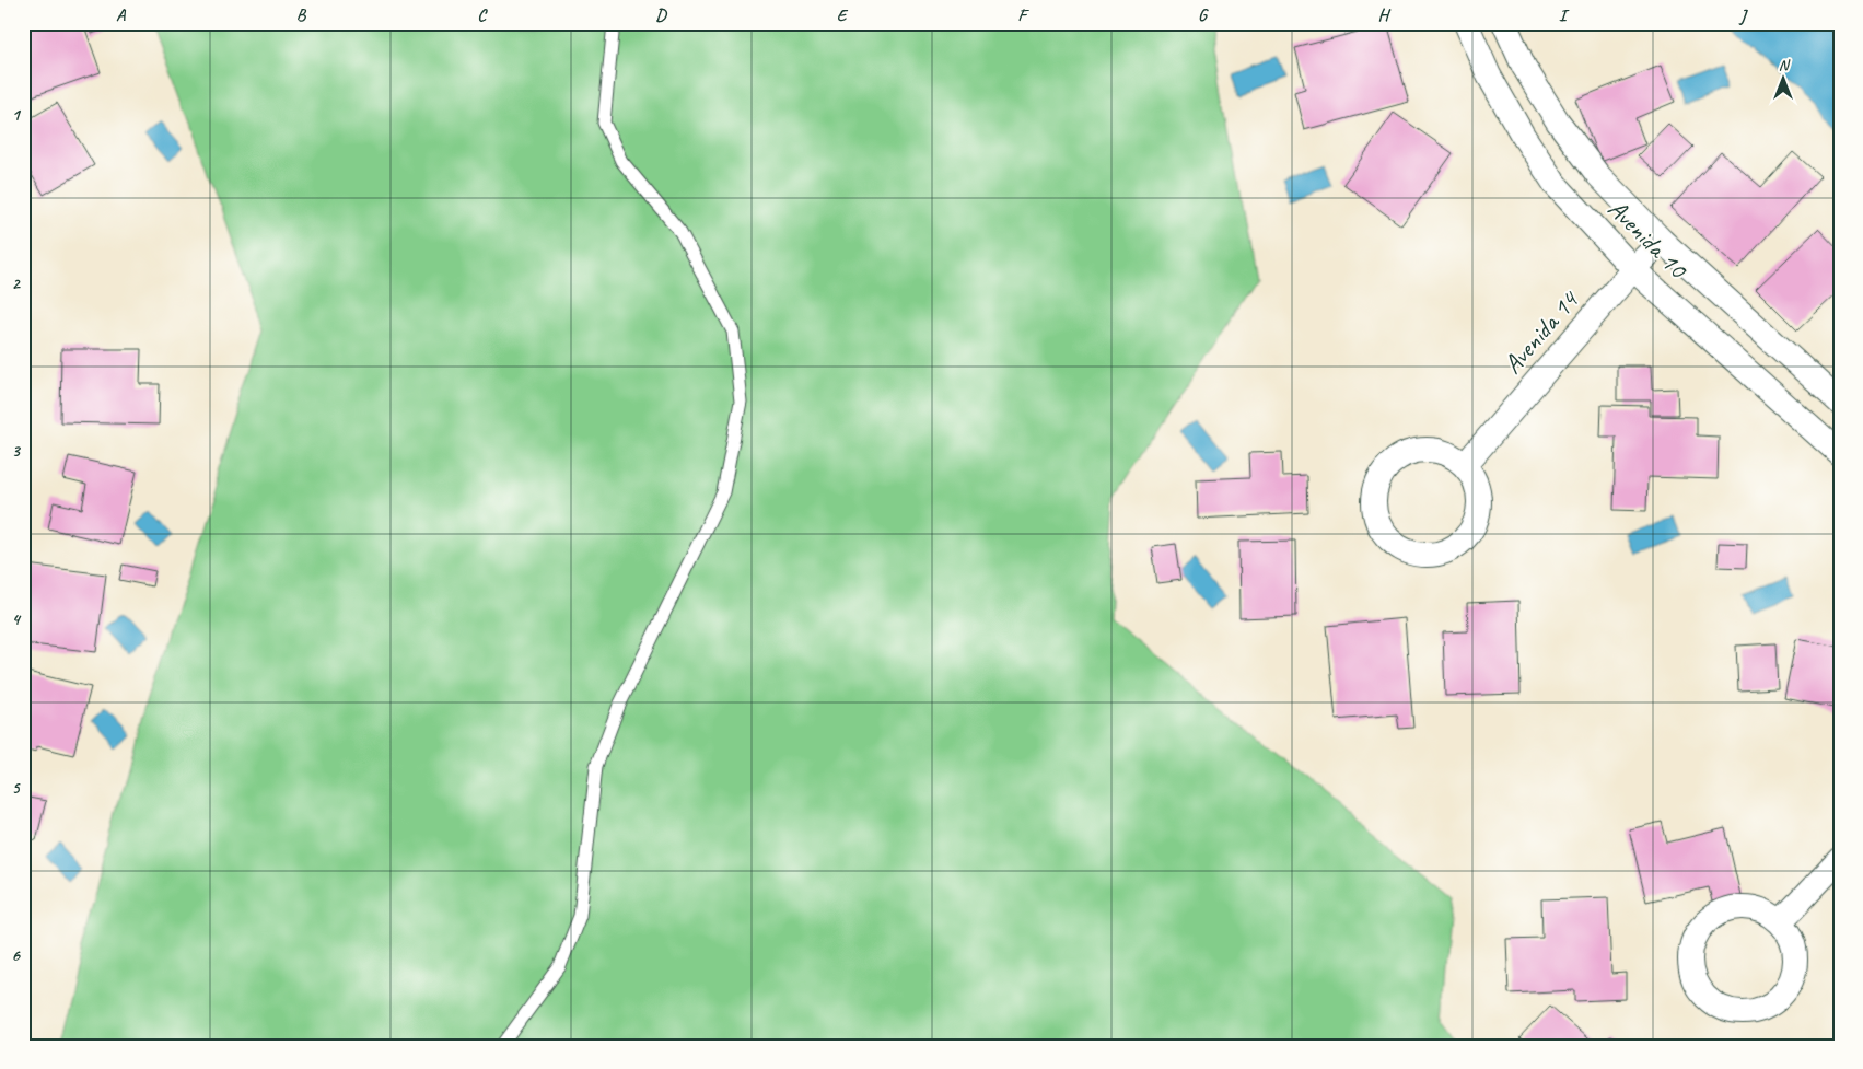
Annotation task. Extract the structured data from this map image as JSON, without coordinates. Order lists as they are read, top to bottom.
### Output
{
  "streets": {
    "street": ["Avenida 10", "Avenida 14"]
  },
  "crossings": [
    ["Avenida 10", "Avenida 14"]
  ],
  "north": "top",
  "grid": {
    "columns": [
      "A",
      "B",
      "C",
      "D",
      "E",
      "F",
      "G",
      "H",
      "I",
      "J"
    ],
    "rows": [
      "1",
      "2",
      "3",
      "4",
      "5",
      "6"
    ]
  }
}
